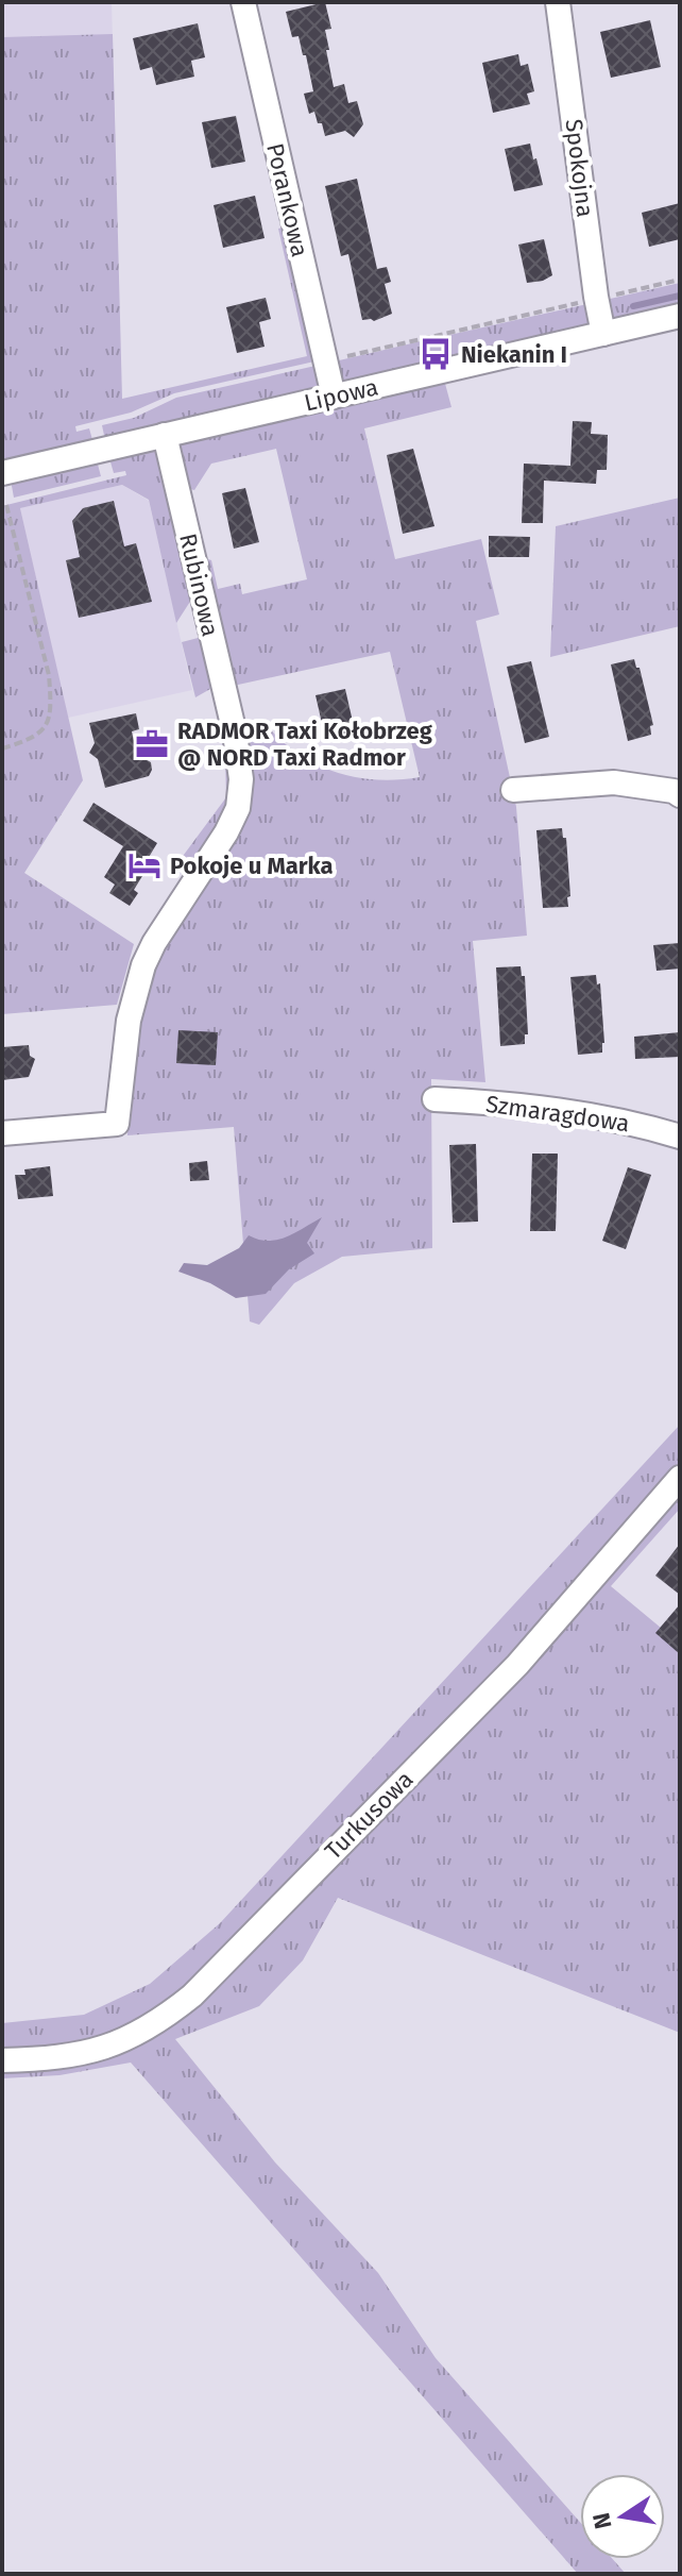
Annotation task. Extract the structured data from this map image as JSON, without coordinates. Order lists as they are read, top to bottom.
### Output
{
  "streets": {
    "street": [
      "Spokojna",
      "Porankowa",
      "Lipowa",
      "Rubinowa",
      "Szmaragdowa",
      "Turkusowa"
    ]
  },
  "crossings": [
    ["Spokojna", "Lipowa"],
    ["Porankowa", "Lipowa"],
    ["Lipowa", "Rubinowa"]
  ],
  "places": {
    "bus stop": ["Niekanin I"],
    "office": ["RADMOR Taxi Kołobrzeg @ NORD Taxi Radmor"],
    "hotel": ["Pokoje u Marka"]
  },
  "north": "left"
}
